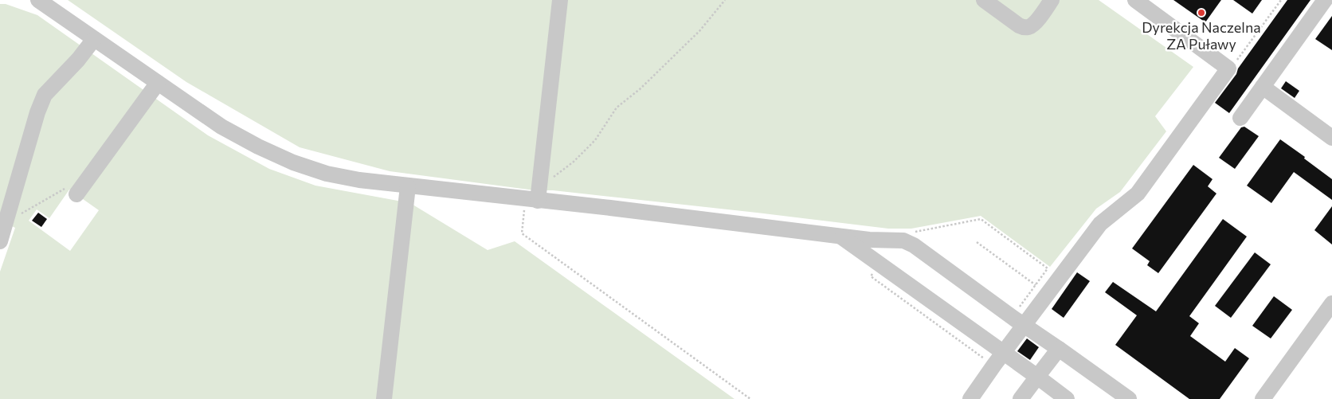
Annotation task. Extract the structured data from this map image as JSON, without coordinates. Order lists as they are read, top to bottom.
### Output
{
  "places": ["Dyrekcja Naczelna ZA Puławy"]
}
